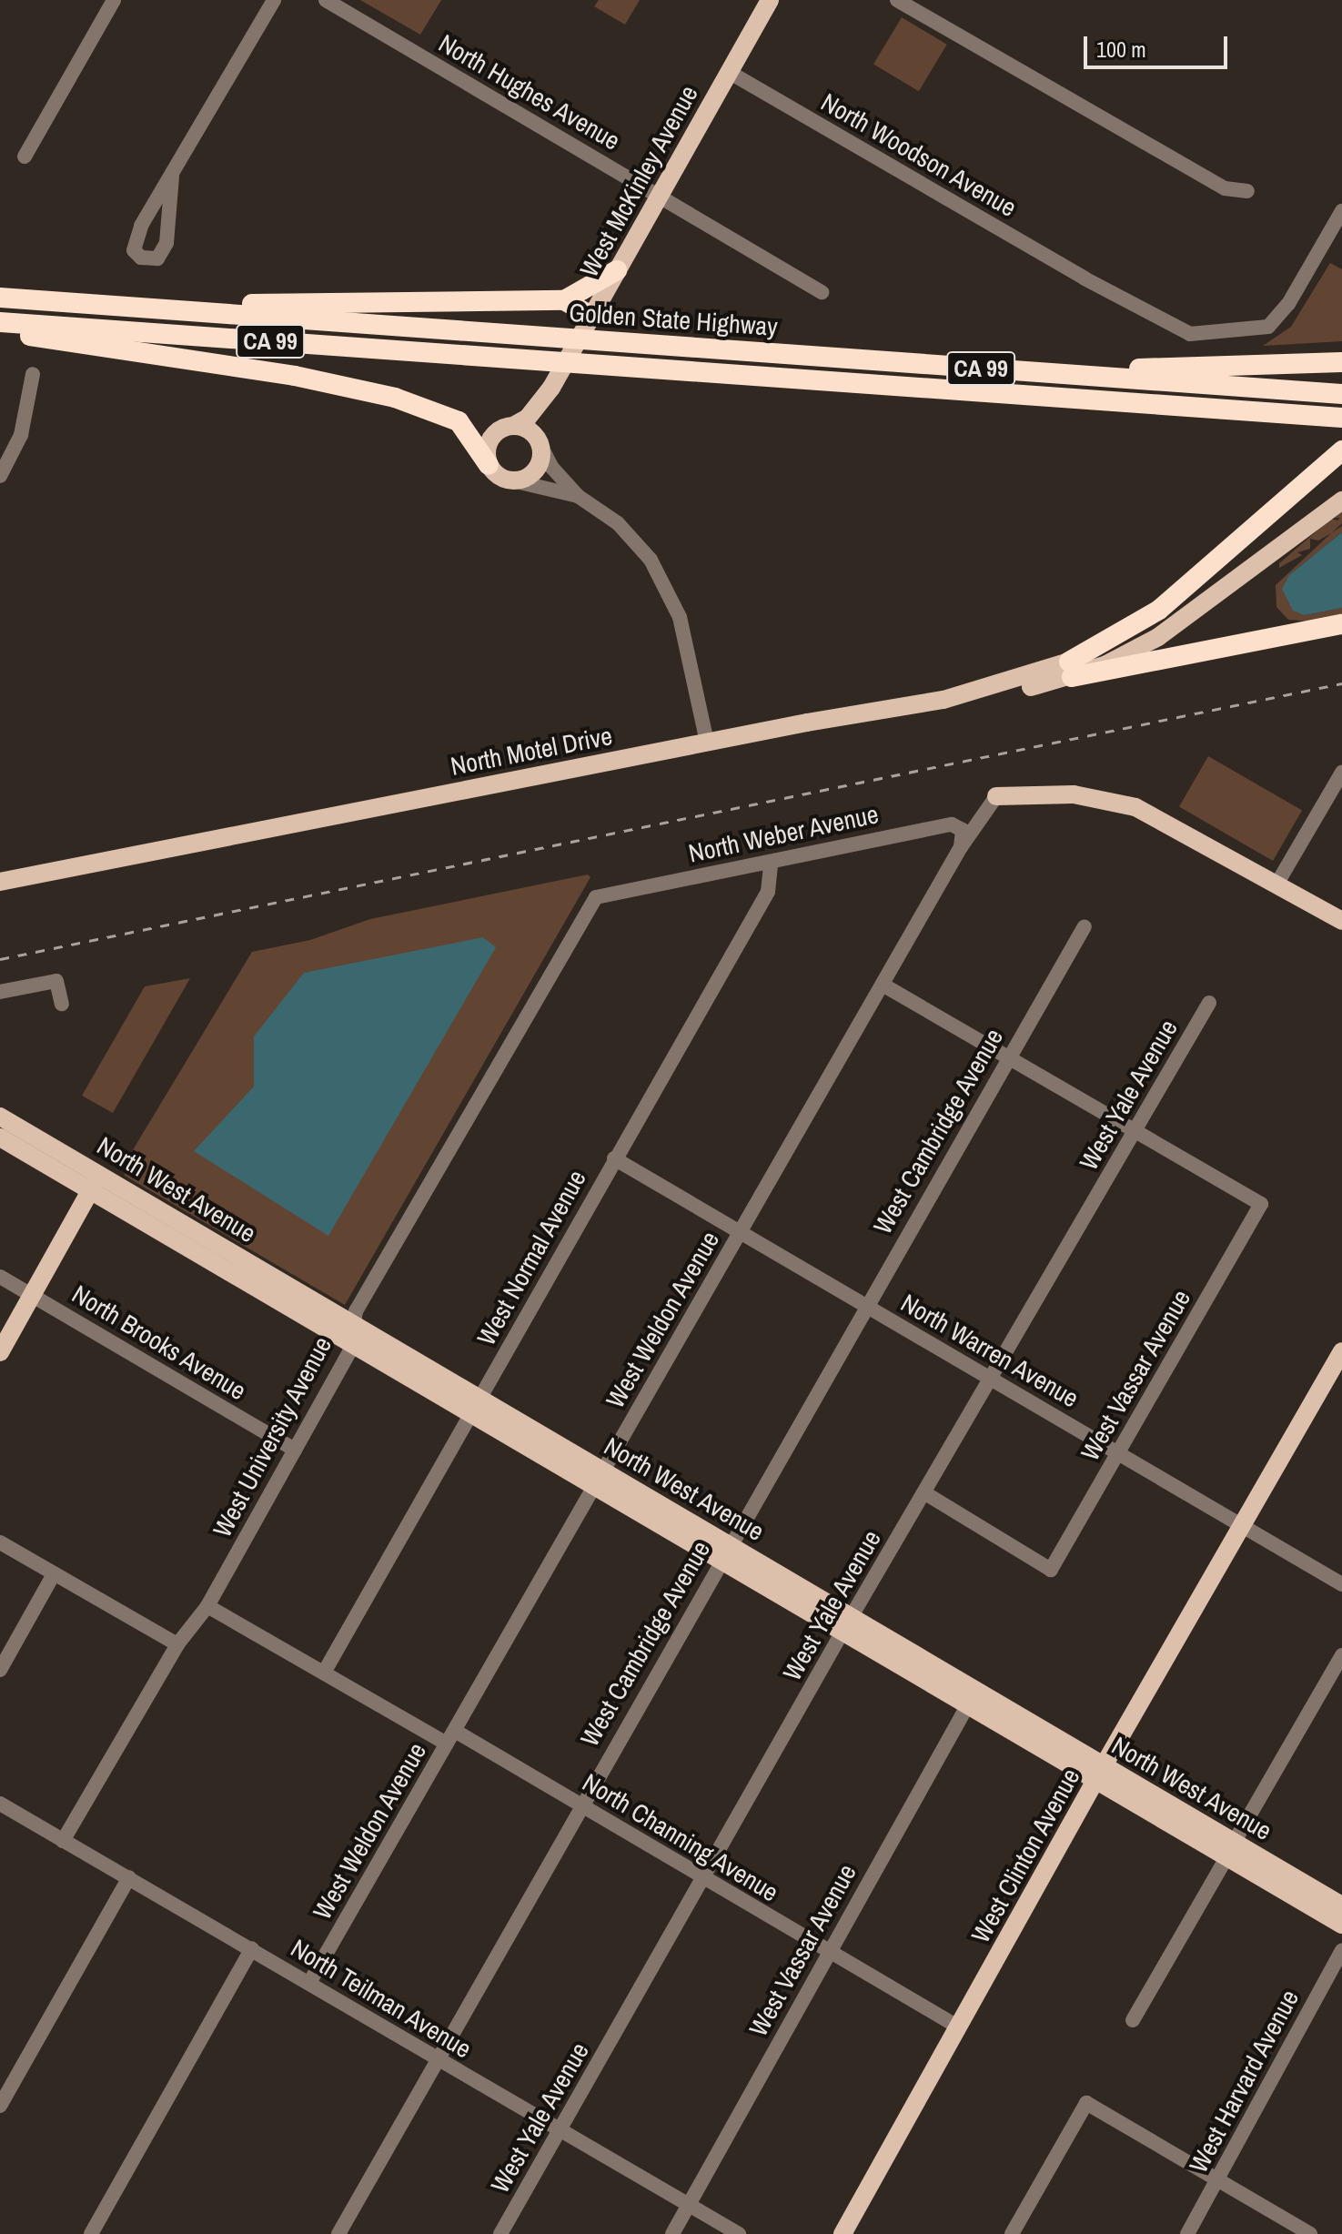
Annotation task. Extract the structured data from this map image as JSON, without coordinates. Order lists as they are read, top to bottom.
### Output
{
  "streets": {
    "highway": ["Golden State Highway", "CA 99"],
    "main road": [
      "West McKinley Avenue",
      "North Motel Drive",
      "North West Avenue",
      "West Clinton Avenue"
    ],
    "street": [
      "North Hughes Avenue",
      "North Woodson Avenue",
      "North Weber Avenue",
      "West Yale Avenue",
      "West Cambridge Avenue",
      "West Normal Avenue",
      "West Weldon Avenue",
      "North Brooks Avenue",
      "North Warren Avenue",
      "West Vassar Avenue",
      "West University Avenue",
      "North Channing Avenue",
      "North Teilman Avenue",
      "West Harvard Avenue"
    ]
  },
  "crossings": [
    ["North Hughes Avenue", "West McKinley Avenue"],
    ["North Woodson Avenue", "West McKinley Avenue"],
    ["North Weber Avenue", "West Normal Avenue"],
    ["North Weber Avenue", "West Weldon Avenue"],
    ["North Weber Avenue", "West University Avenue"],
    ["West Yale Avenue", "North West Avenue"],
    ["West Yale Avenue", "North Warren Avenue"],
    ["West Yale Avenue", "West Vassar Avenue"],
    ["West Yale Avenue", "North Channing Avenue"],
    ["West Yale Avenue", "North Teilman Avenue"],
    ["West Cambridge Avenue", "North West Avenue"],
    ["West Cambridge Avenue", "North Warren Avenue"],
    ["West Cambridge Avenue", "North Channing Avenue"],
    ["West Cambridge Avenue", "North Teilman Avenue"],
    ["North West Avenue", "West Normal Avenue"],
    ["North West Avenue", "West Weldon Avenue"],
    ["North West Avenue", "West Vassar Avenue"],
    ["North West Avenue", "West University Avenue"],
    ["North West Avenue", "West Clinton Avenue"],
    ["West Normal Avenue", "North Warren Avenue"],
    ["West Normal Avenue", "North Channing Avenue"],
    ["West Weldon Avenue", "North Warren Avenue"],
    ["West Weldon Avenue", "North Channing Avenue"],
    ["West Weldon Avenue", "North Teilman Avenue"],
    ["North Brooks Avenue", "West University Avenue"],
    ["North Warren Avenue", "West Vassar Avenue"],
    ["North Warren Avenue", "West Clinton Avenue"],
    ["West Vassar Avenue", "North Channing Avenue"],
    ["West Vassar Avenue", "North Teilman Avenue"],
    ["West University Avenue", "North Channing Avenue"],
    ["West University Avenue", "North Teilman Avenue"],
    ["North Channing Avenue", "West Clinton Avenue"]
  ],
  "scale_bar": "100 m"
}
